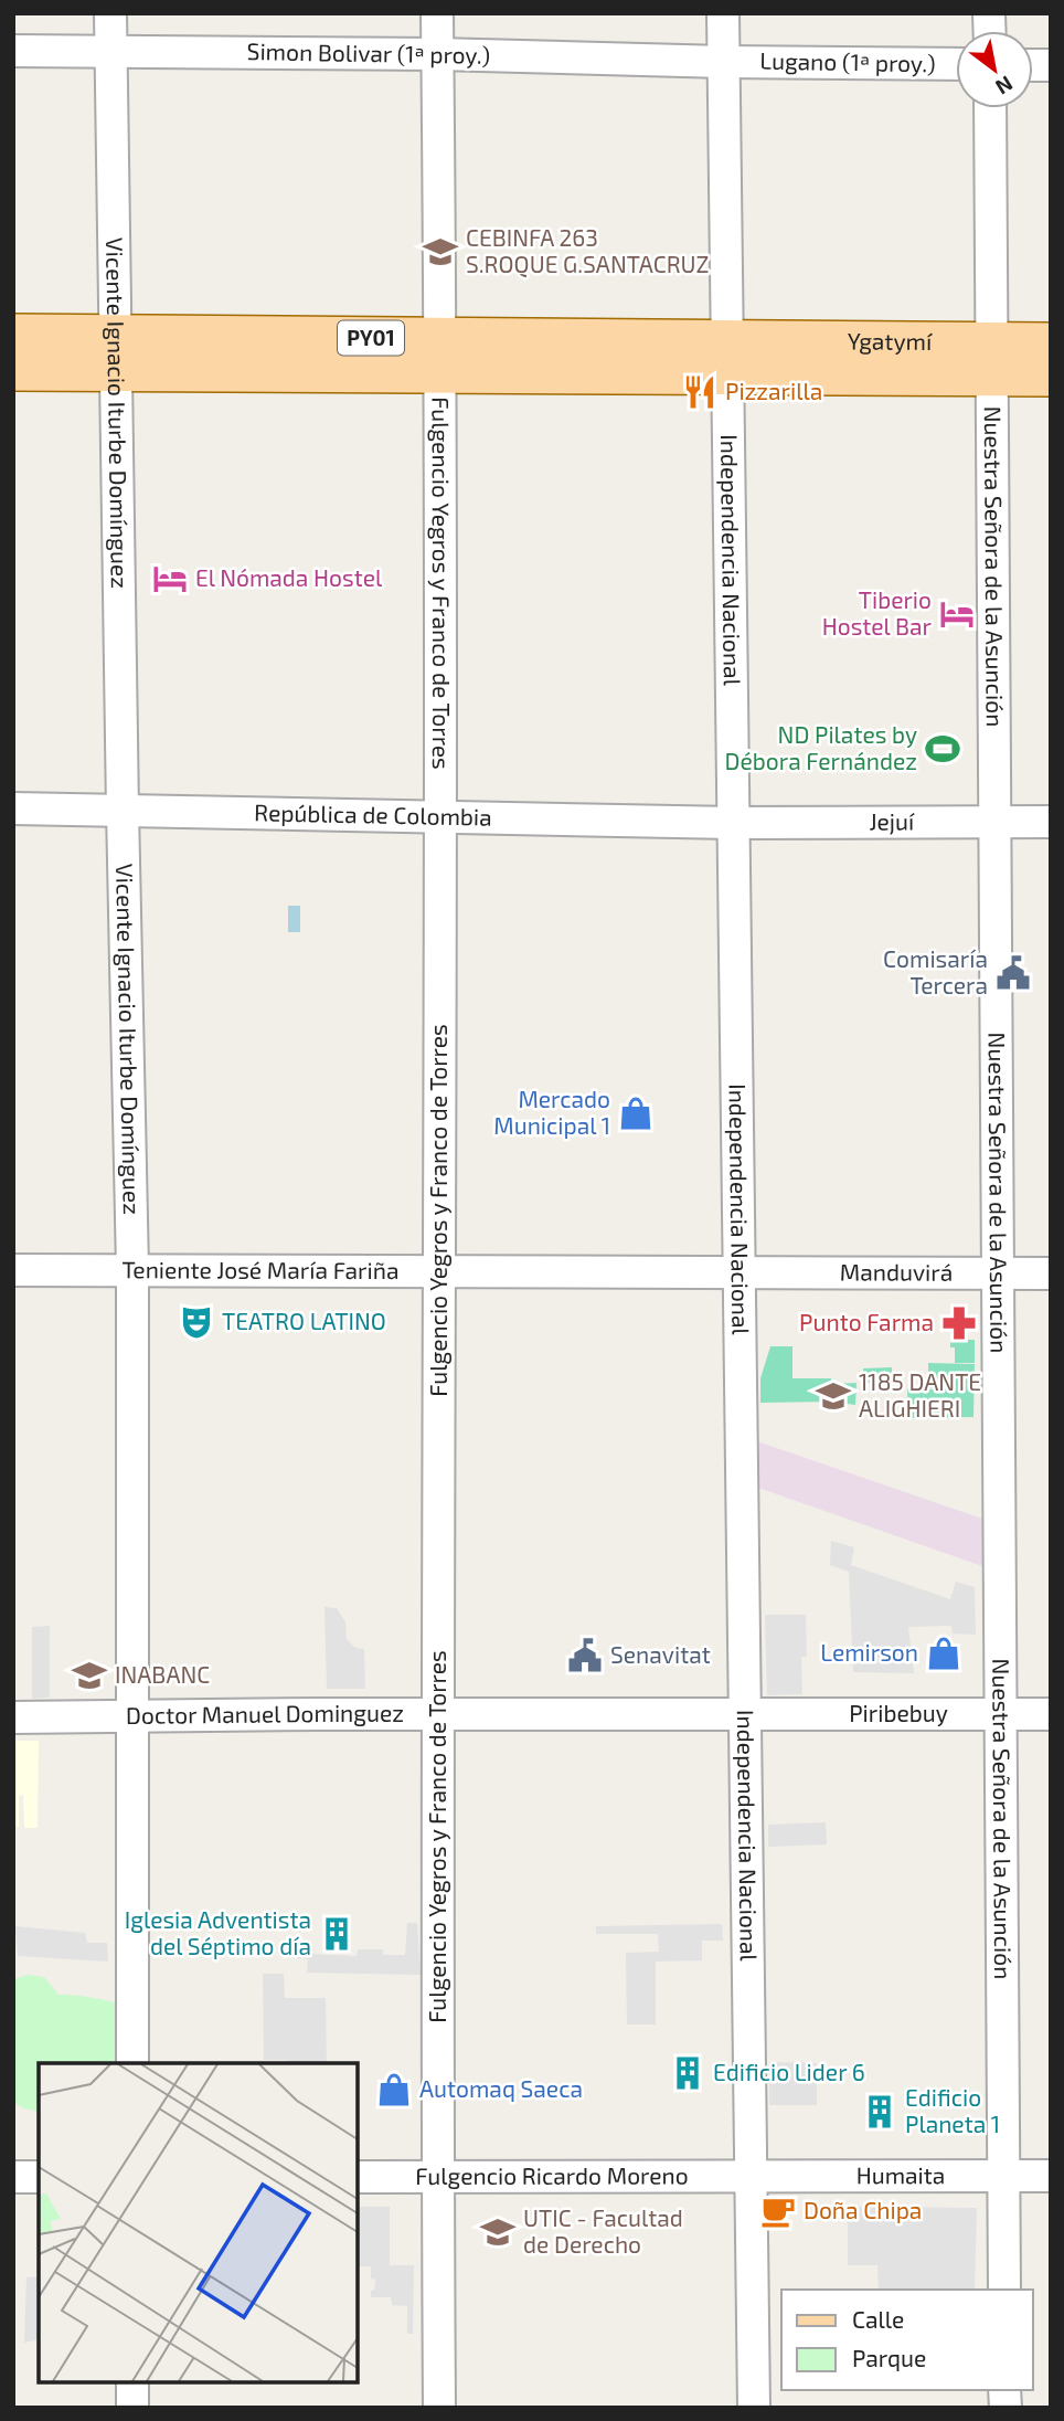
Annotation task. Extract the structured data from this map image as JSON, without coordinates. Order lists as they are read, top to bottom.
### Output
{
  "streets": {
    "main road": ["PY01", "Ygatymí"],
    "street": [
      "Simon Bolivar (1ª proy.)",
      "Lugano (1ª proy.)",
      "Vicente Ignacio Iturbe Domínguez",
      "Independencia Nacional",
      "Nuestra Señora de la Asunción",
      "Fulgencio Yegros y Franco de Torres",
      "República de Colombia",
      "Jejuí",
      "Teniente José María Fariña",
      "Manduvirá",
      "Piribebuy",
      "Doctor Manuel Dominguez",
      "Humaita",
      "Fulgencio Ricardo Moreno"
    ]
  },
  "crossings": [
    ["Simon Bolivar (1ª proy.)", "Lugano (1ª proy.)"],
    ["Simon Bolivar (1ª proy.)", "Vicente Ignacio Iturbe Domínguez"],
    ["Simon Bolivar (1ª proy.)", "Independencia Nacional"],
    ["Simon Bolivar (1ª proy.)", "Fulgencio Yegros y Franco de Torres"],
    ["Lugano (1ª proy.)", "Independencia Nacional"],
    ["PY01", "Ygatymí"],
    ["PY01", "Vicente Ignacio Iturbe Domínguez"],
    ["PY01", "Independencia Nacional"],
    ["PY01", "Fulgencio Yegros y Franco de Torres"],
    ["Ygatymí", "Independencia Nacional"],
    ["Ygatymí", "Nuestra Señora de la Asunción"],
    ["Vicente Ignacio Iturbe Domínguez", "República de Colombia"],
    ["Vicente Ignacio Iturbe Domínguez", "Teniente José María Fariña"],
    ["Vicente Ignacio Iturbe Domínguez", "Doctor Manuel Dominguez"],
    ["Independencia Nacional", "República de Colombia"],
    ["Independencia Nacional", "Jejuí"],
    ["Independencia Nacional", "Teniente José María Fariña"],
    ["Independencia Nacional", "Manduvirá"],
    ["Independencia Nacional", "Piribebuy"],
    ["Independencia Nacional", "Doctor Manuel Dominguez"],
    ["Independencia Nacional", "Humaita"],
    ["Independencia Nacional", "Fulgencio Ricardo Moreno"],
    ["Nuestra Señora de la Asunción", "Jejuí"],
    ["Nuestra Señora de la Asunción", "Manduvirá"],
    ["Nuestra Señora de la Asunción", "Piribebuy"],
    ["Nuestra Señora de la Asunción", "Humaita"],
    ["Fulgencio Yegros y Franco de Torres", "República de Colombia"],
    ["Fulgencio Yegros y Franco de Torres", "Teniente José María Fariña"],
    ["Fulgencio Yegros y Franco de Torres", "Doctor Manuel Dominguez"],
    ["Fulgencio Yegros y Franco de Torres", "Fulgencio Ricardo Moreno"],
    ["República de Colombia", "Jejuí"],
    ["Teniente José María Fariña", "Manduvirá"],
    ["Piribebuy", "Doctor Manuel Dominguez"],
    ["Humaita", "Fulgencio Ricardo Moreno"]
  ],
  "places": {
    "school or university": [
      "CEBINFA 263 S.ROQUE G.SANTACRUZ",
      "1185 DANTE ALIGHIERI",
      "INABANC",
      "UTIC - Facultad de Derecho"
    ],
    "restaurant": ["Pizzarilla"],
    "hotel": ["El Nómada Hostel", "Tiberio Hostel Bar"],
    "sports": ["ND Pilates by Débora Fernández"],
    "public building": ["Comisaría Tercera", "Senavitat"],
    "shop": ["Mercado Municipal 1", "Lemirson", "Automaq Saeca"],
    "theatre": ["TEATRO LATINO"],
    "pharmacy": ["Punto Farma"],
    "building": ["Iglesia Adventista del Séptimo día", "Edificio Lider 6", "Edificio Planeta 1"],
    "cafe": ["Doña Chipa"]
  },
  "legend": ["Calle", "Parque"],
  "north": "bottom right"
}
